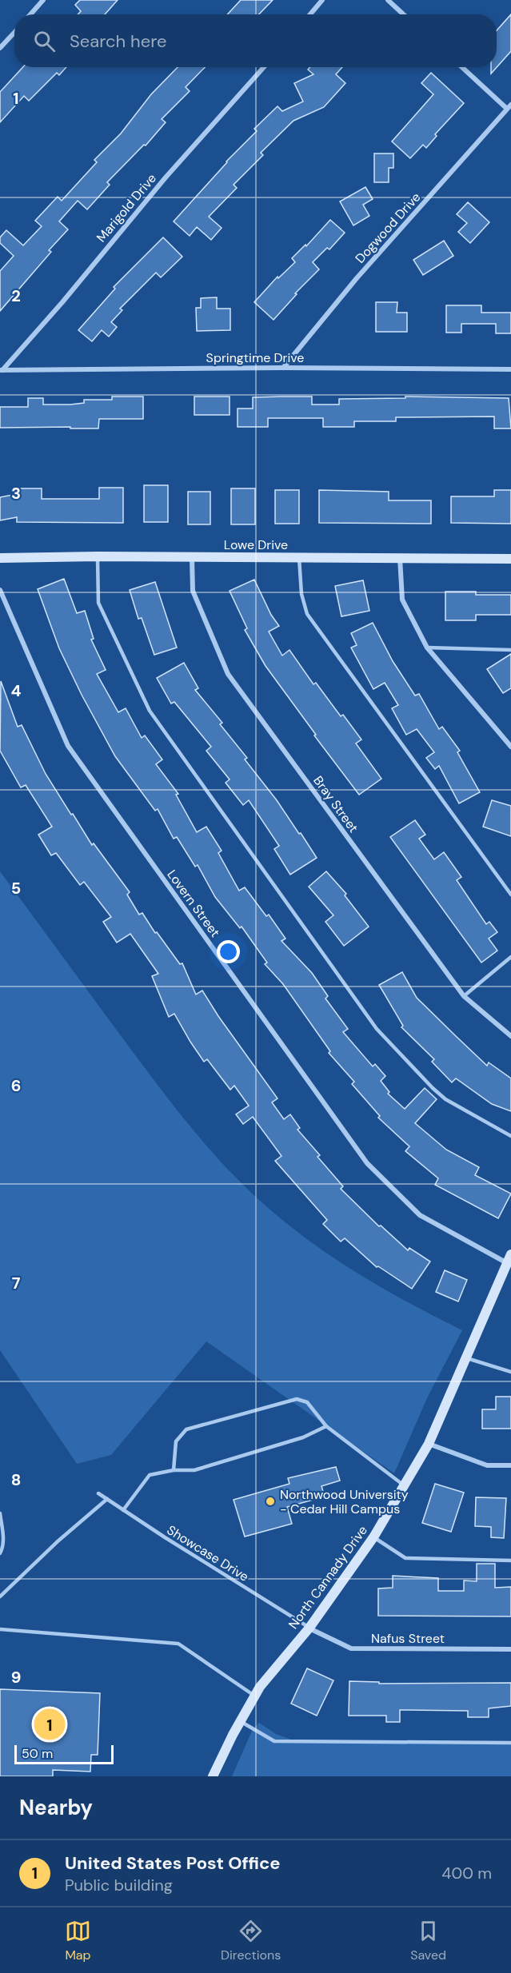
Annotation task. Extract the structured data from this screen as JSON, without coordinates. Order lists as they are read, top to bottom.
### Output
{
  "streets": {
    "street": [
      "Marigold Drive",
      "Dogwood Drive",
      "Springtime Drive",
      "Lowe Drive",
      "Bray Street",
      "Lovern Street",
      "North Cannady Drive",
      "Nafus Street"
    ],
    "lane": ["Showcase Drive"]
  },
  "crossings": [
    ["Marigold Drive", "Springtime Drive"],
    ["Dogwood Drive", "Springtime Drive"],
    ["Lowe Drive", "Bray Street"],
    ["Lovern Street", "North Cannady Drive"],
    ["Showcase Drive", "North Cannady Drive"],
    ["Showcase Drive", "Nafus Street"],
    ["North Cannady Drive", "Nafus Street"]
  ],
  "places": ["Northwood University - Cedar Hill Campus"],
  "scale_bar": "50 m",
  "page": {
    "search": "Search here",
    "pins": "1",
    "scale": "50 m",
    "heading": "Nearby",
    "list": [
      {
        "mark": "1",
        "name": "United States Post Office",
        "note": "Public building",
        "value": "400 m"
      }
    ],
    "nav": ["Map", "Directions", "Saved"]
  },
  "grid": {
    "rows": [
      "1",
      "2",
      "3",
      "4",
      "5",
      "6",
      "7",
      "8",
      "9"
    ]
  }
}
